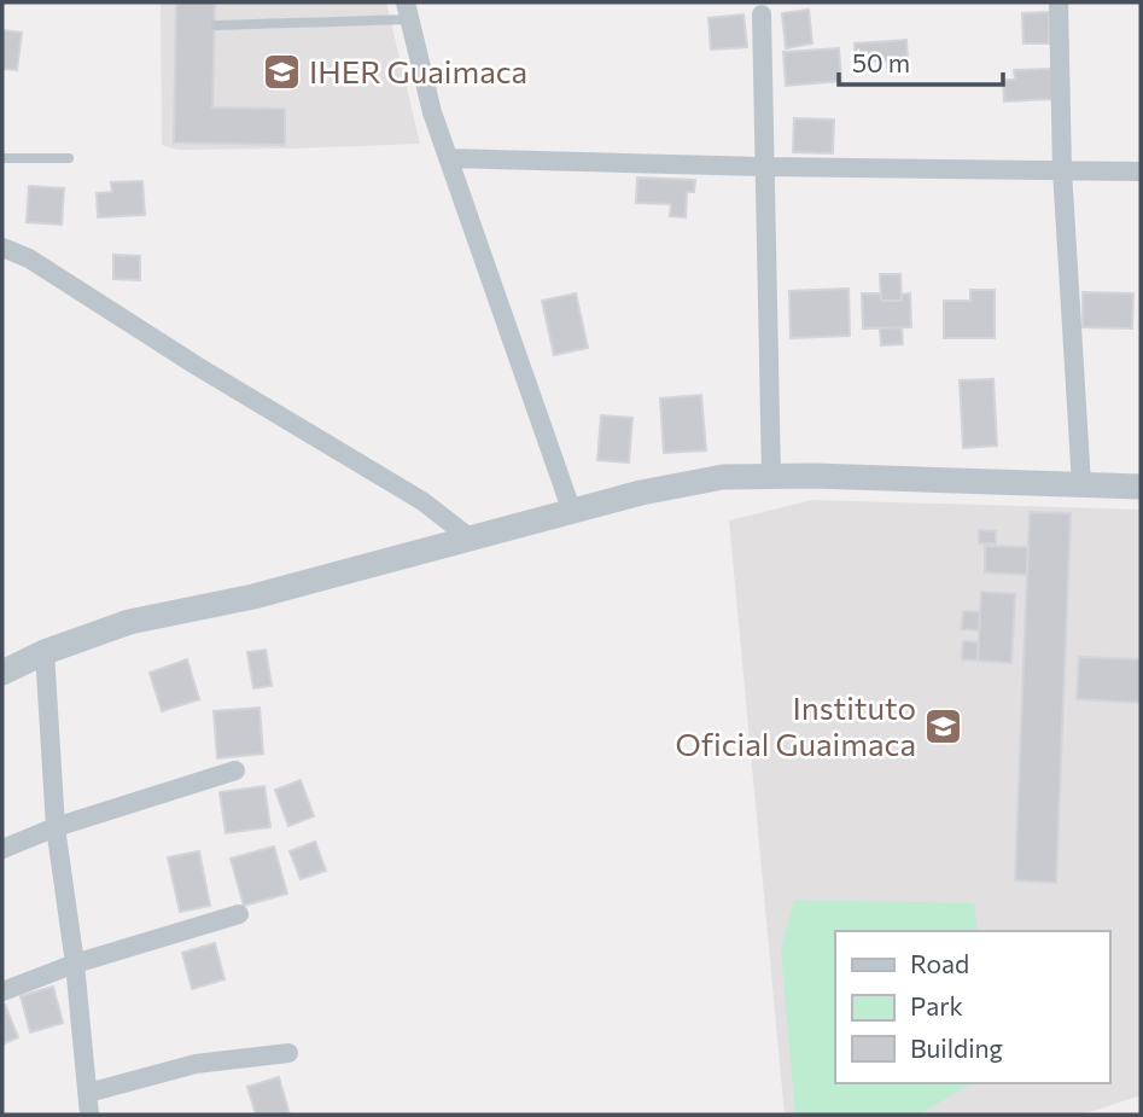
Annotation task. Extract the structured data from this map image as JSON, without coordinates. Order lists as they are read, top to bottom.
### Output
{
  "places": {
    "school or university": ["IHER Guaimaca", "Instituto Oficial Guaimaca"]
  },
  "legend": ["Road", "Park", "Building"],
  "scale_bar": "50 m"
}
